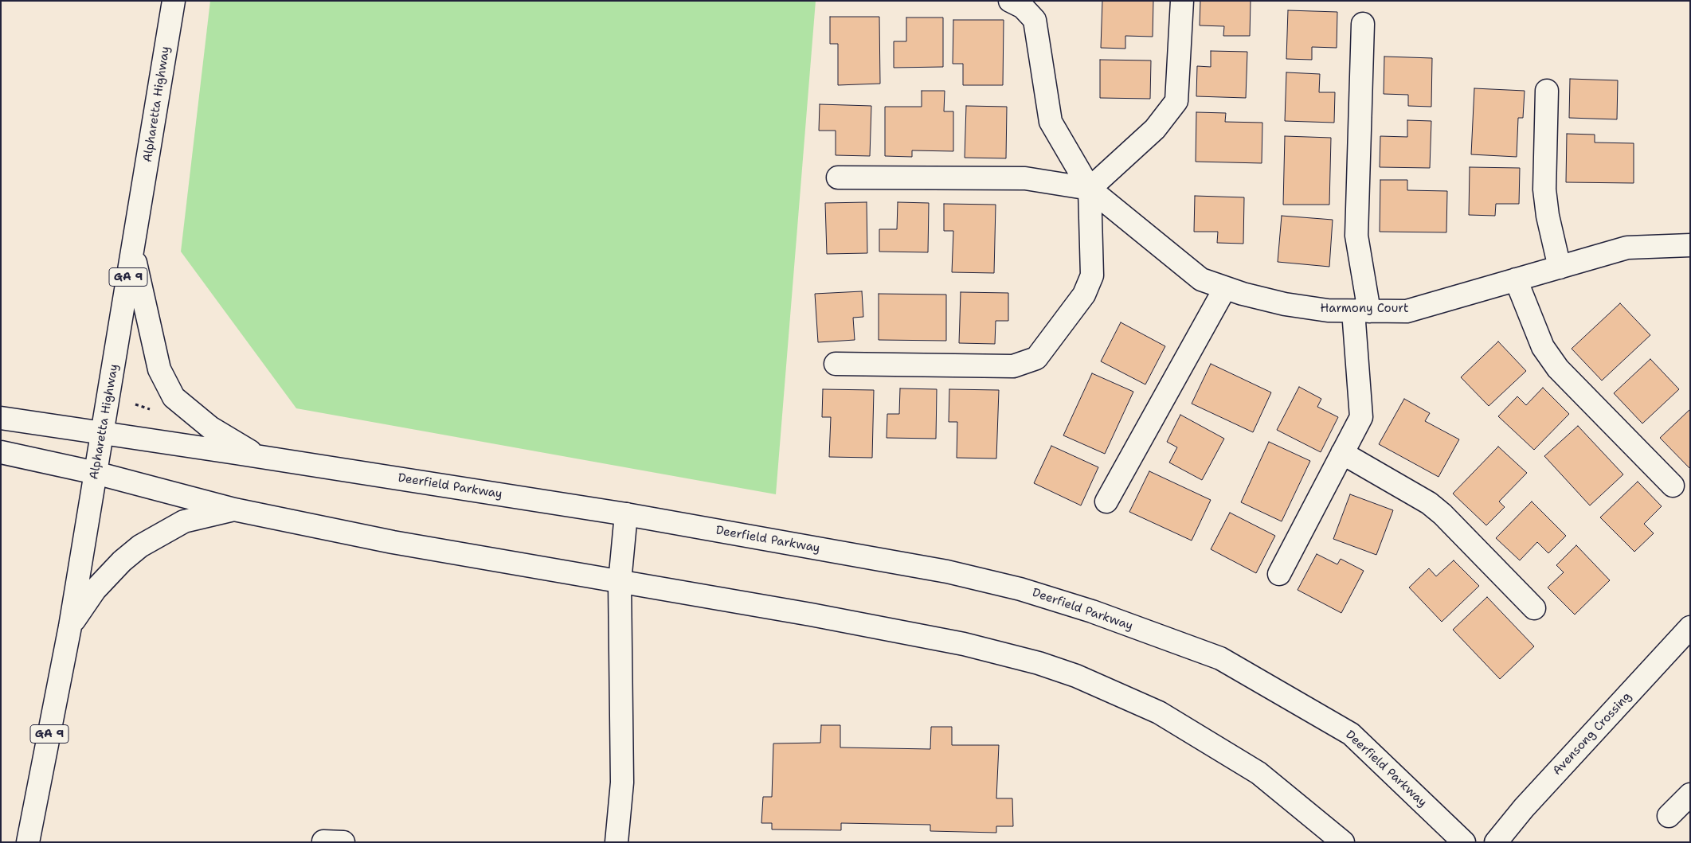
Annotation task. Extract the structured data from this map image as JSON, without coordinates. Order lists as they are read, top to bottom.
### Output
{
  "streets": {
    "main road": [
      "Alpharetta Highway",
      "GA 9",
      "Harmony Court",
      "Deerfield Parkway",
      "Avensong Crossing"
    ]
  },
  "crossings": [
    ["Alpharetta Highway", "Deerfield Parkway"]
  ]
}
